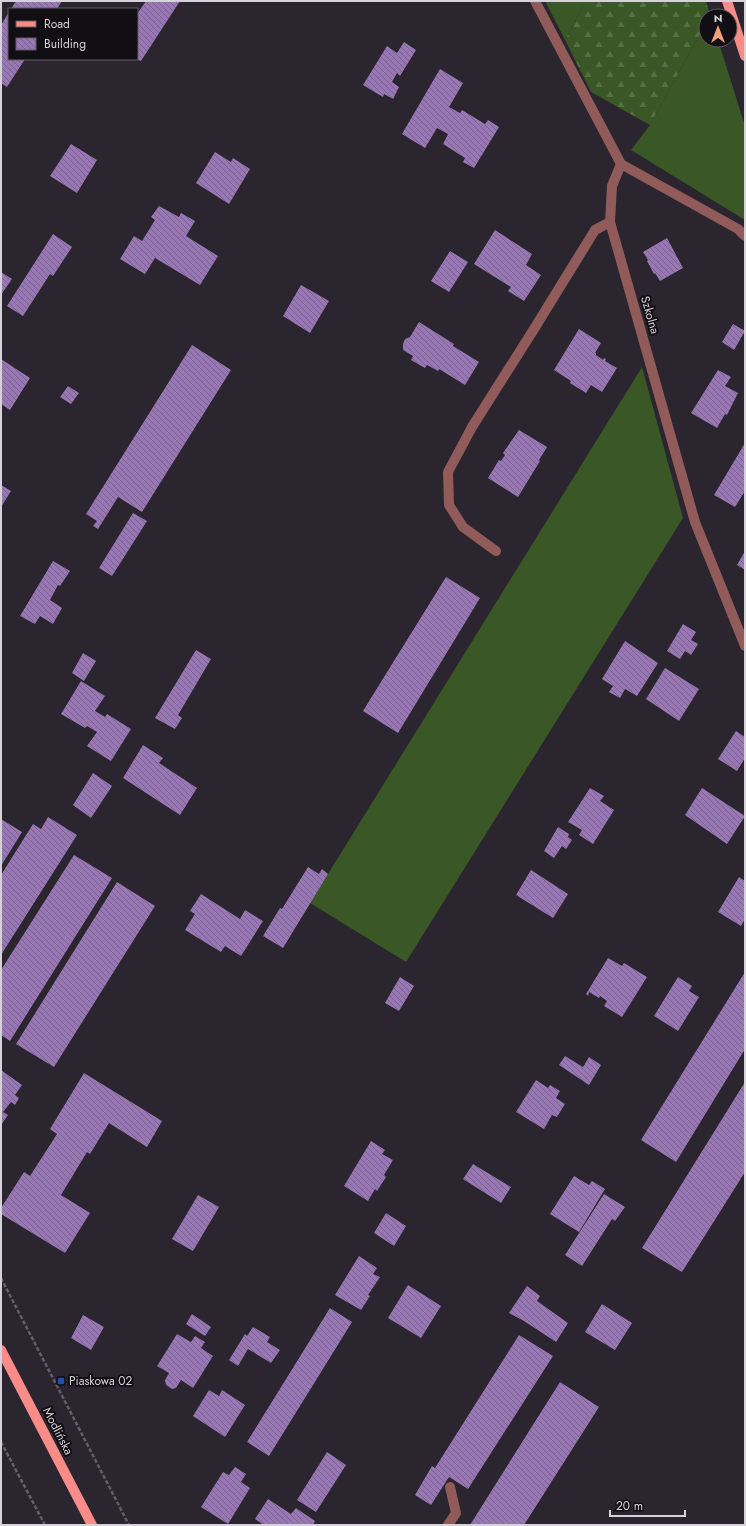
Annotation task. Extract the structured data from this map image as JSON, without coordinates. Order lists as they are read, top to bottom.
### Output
{
  "streets": {
    "main road": ["Modlińska"],
    "street": ["Szkolna"]
  },
  "places": {
    "transit": ["Piaskowa 02"]
  },
  "legend": ["Road", "Building"],
  "scale_bar": "20 m",
  "north": "top"
}
